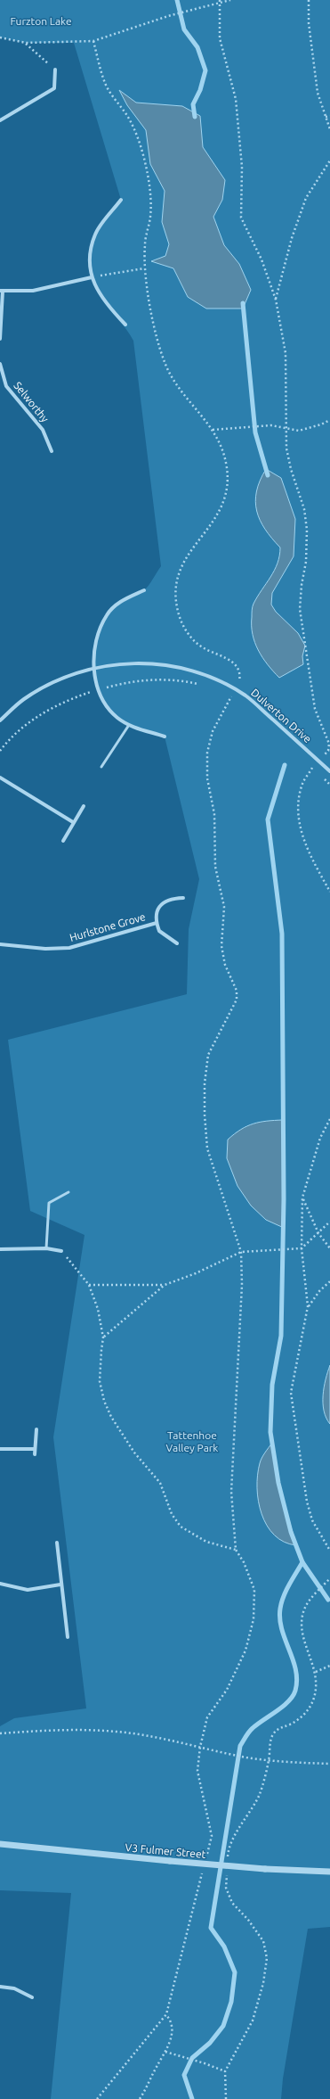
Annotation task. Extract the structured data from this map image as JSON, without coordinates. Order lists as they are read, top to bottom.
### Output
{
  "streets": {
    "street": [
      "Selworthy",
      "Dulverton Drive",
      "Hurlstone Grove",
      "V3 Fulmer Street"
    ]
  },
  "parks": ["Furzton Lake", "Tattenhoe Valley Park"]
}
